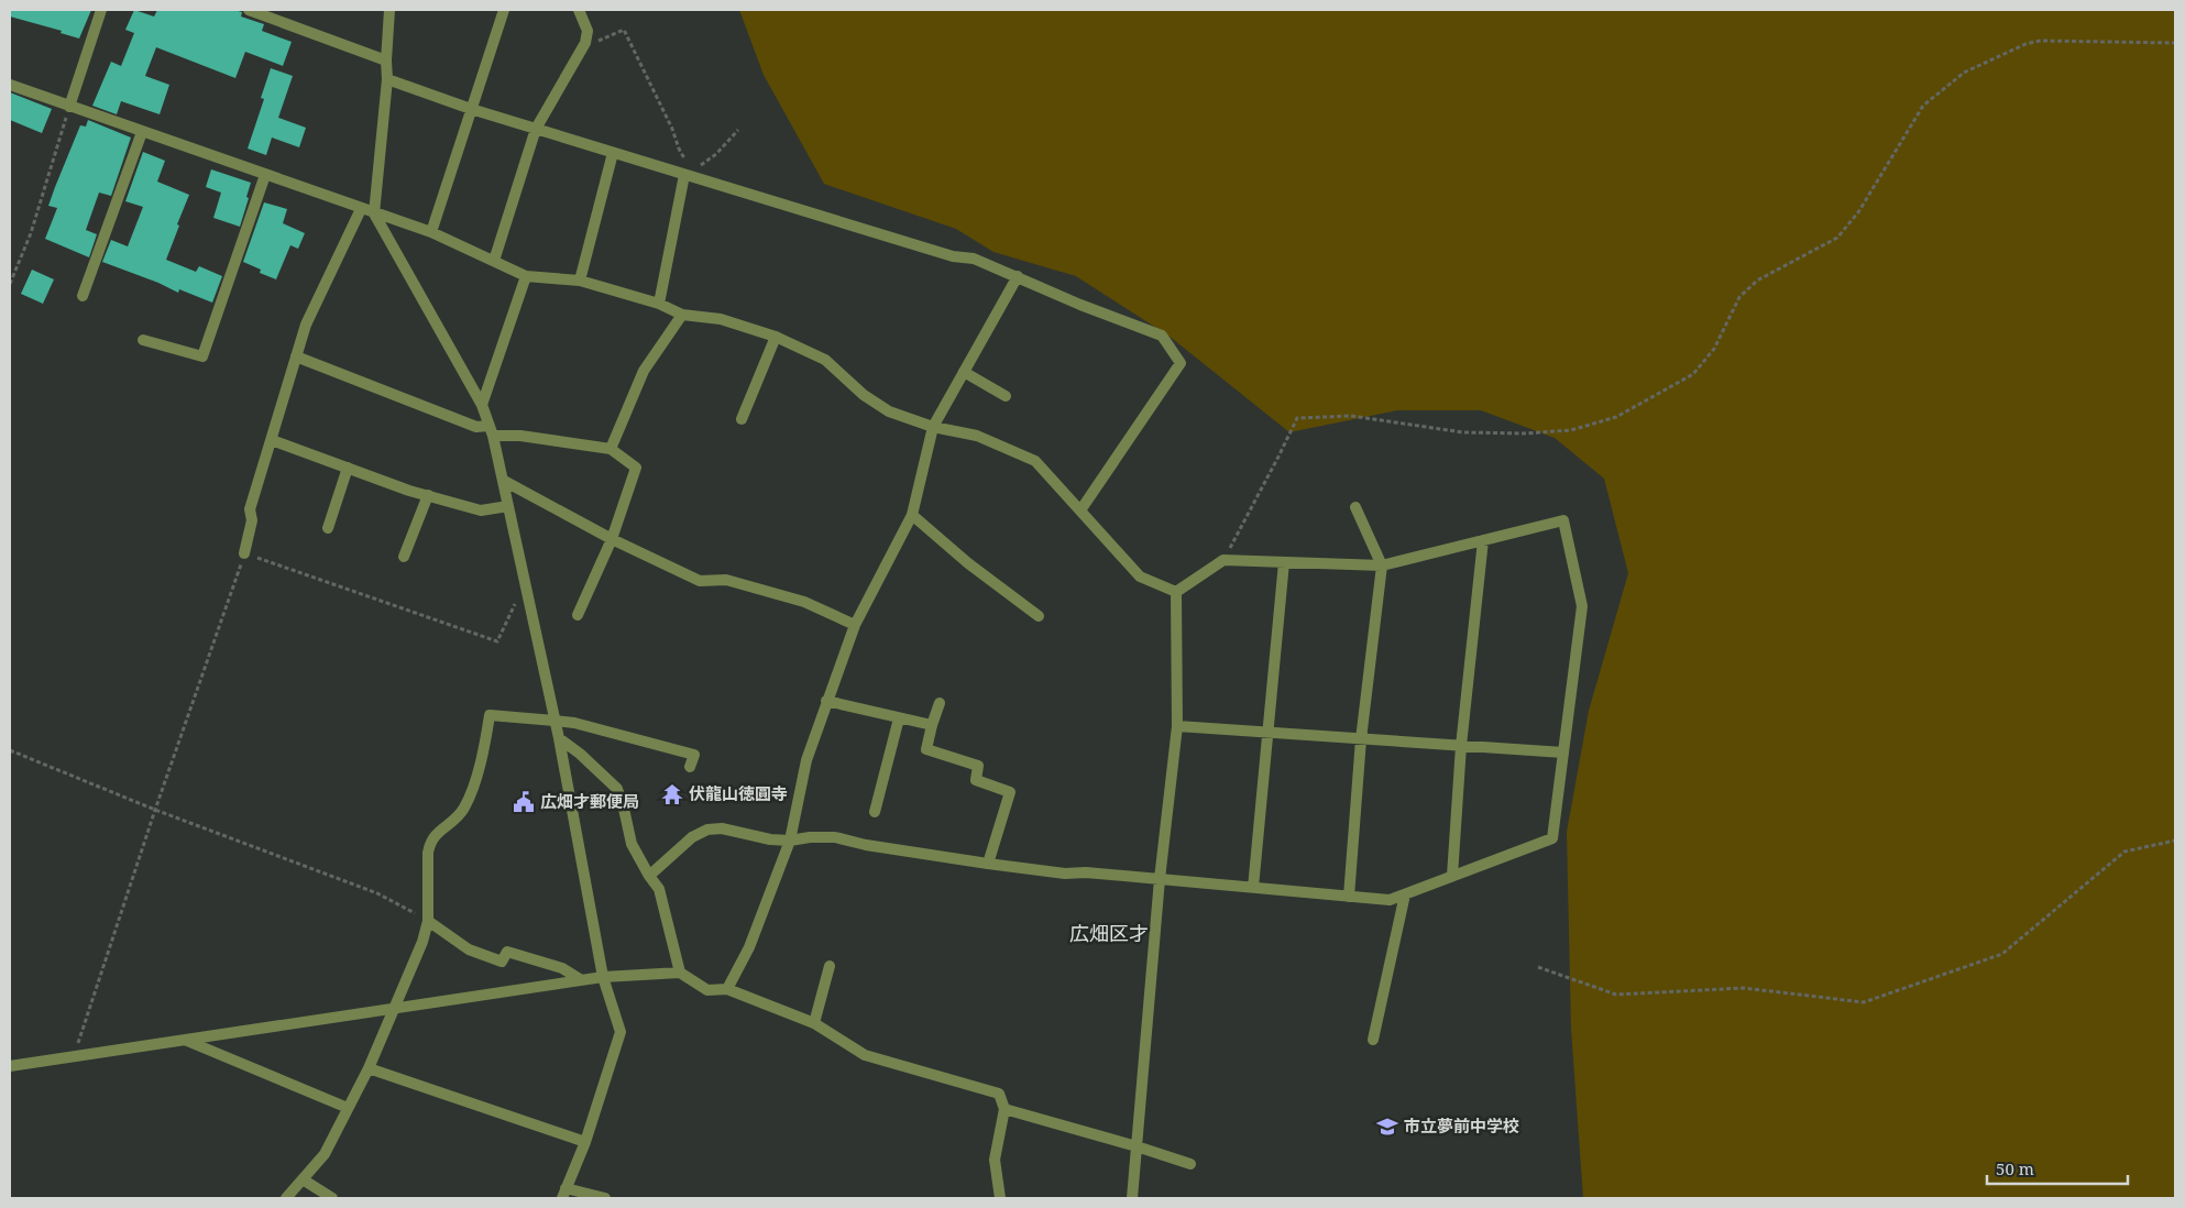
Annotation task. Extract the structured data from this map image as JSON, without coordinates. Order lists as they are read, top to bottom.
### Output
{
  "districts": ["広畑区才"],
  "places": {
    "temple": ["伏龍山徳圓寺"],
    "public building": ["広畑才郵便局"],
    "school or university": ["市立夢前中学校"]
  },
  "scale_bar": "50 m"
}
